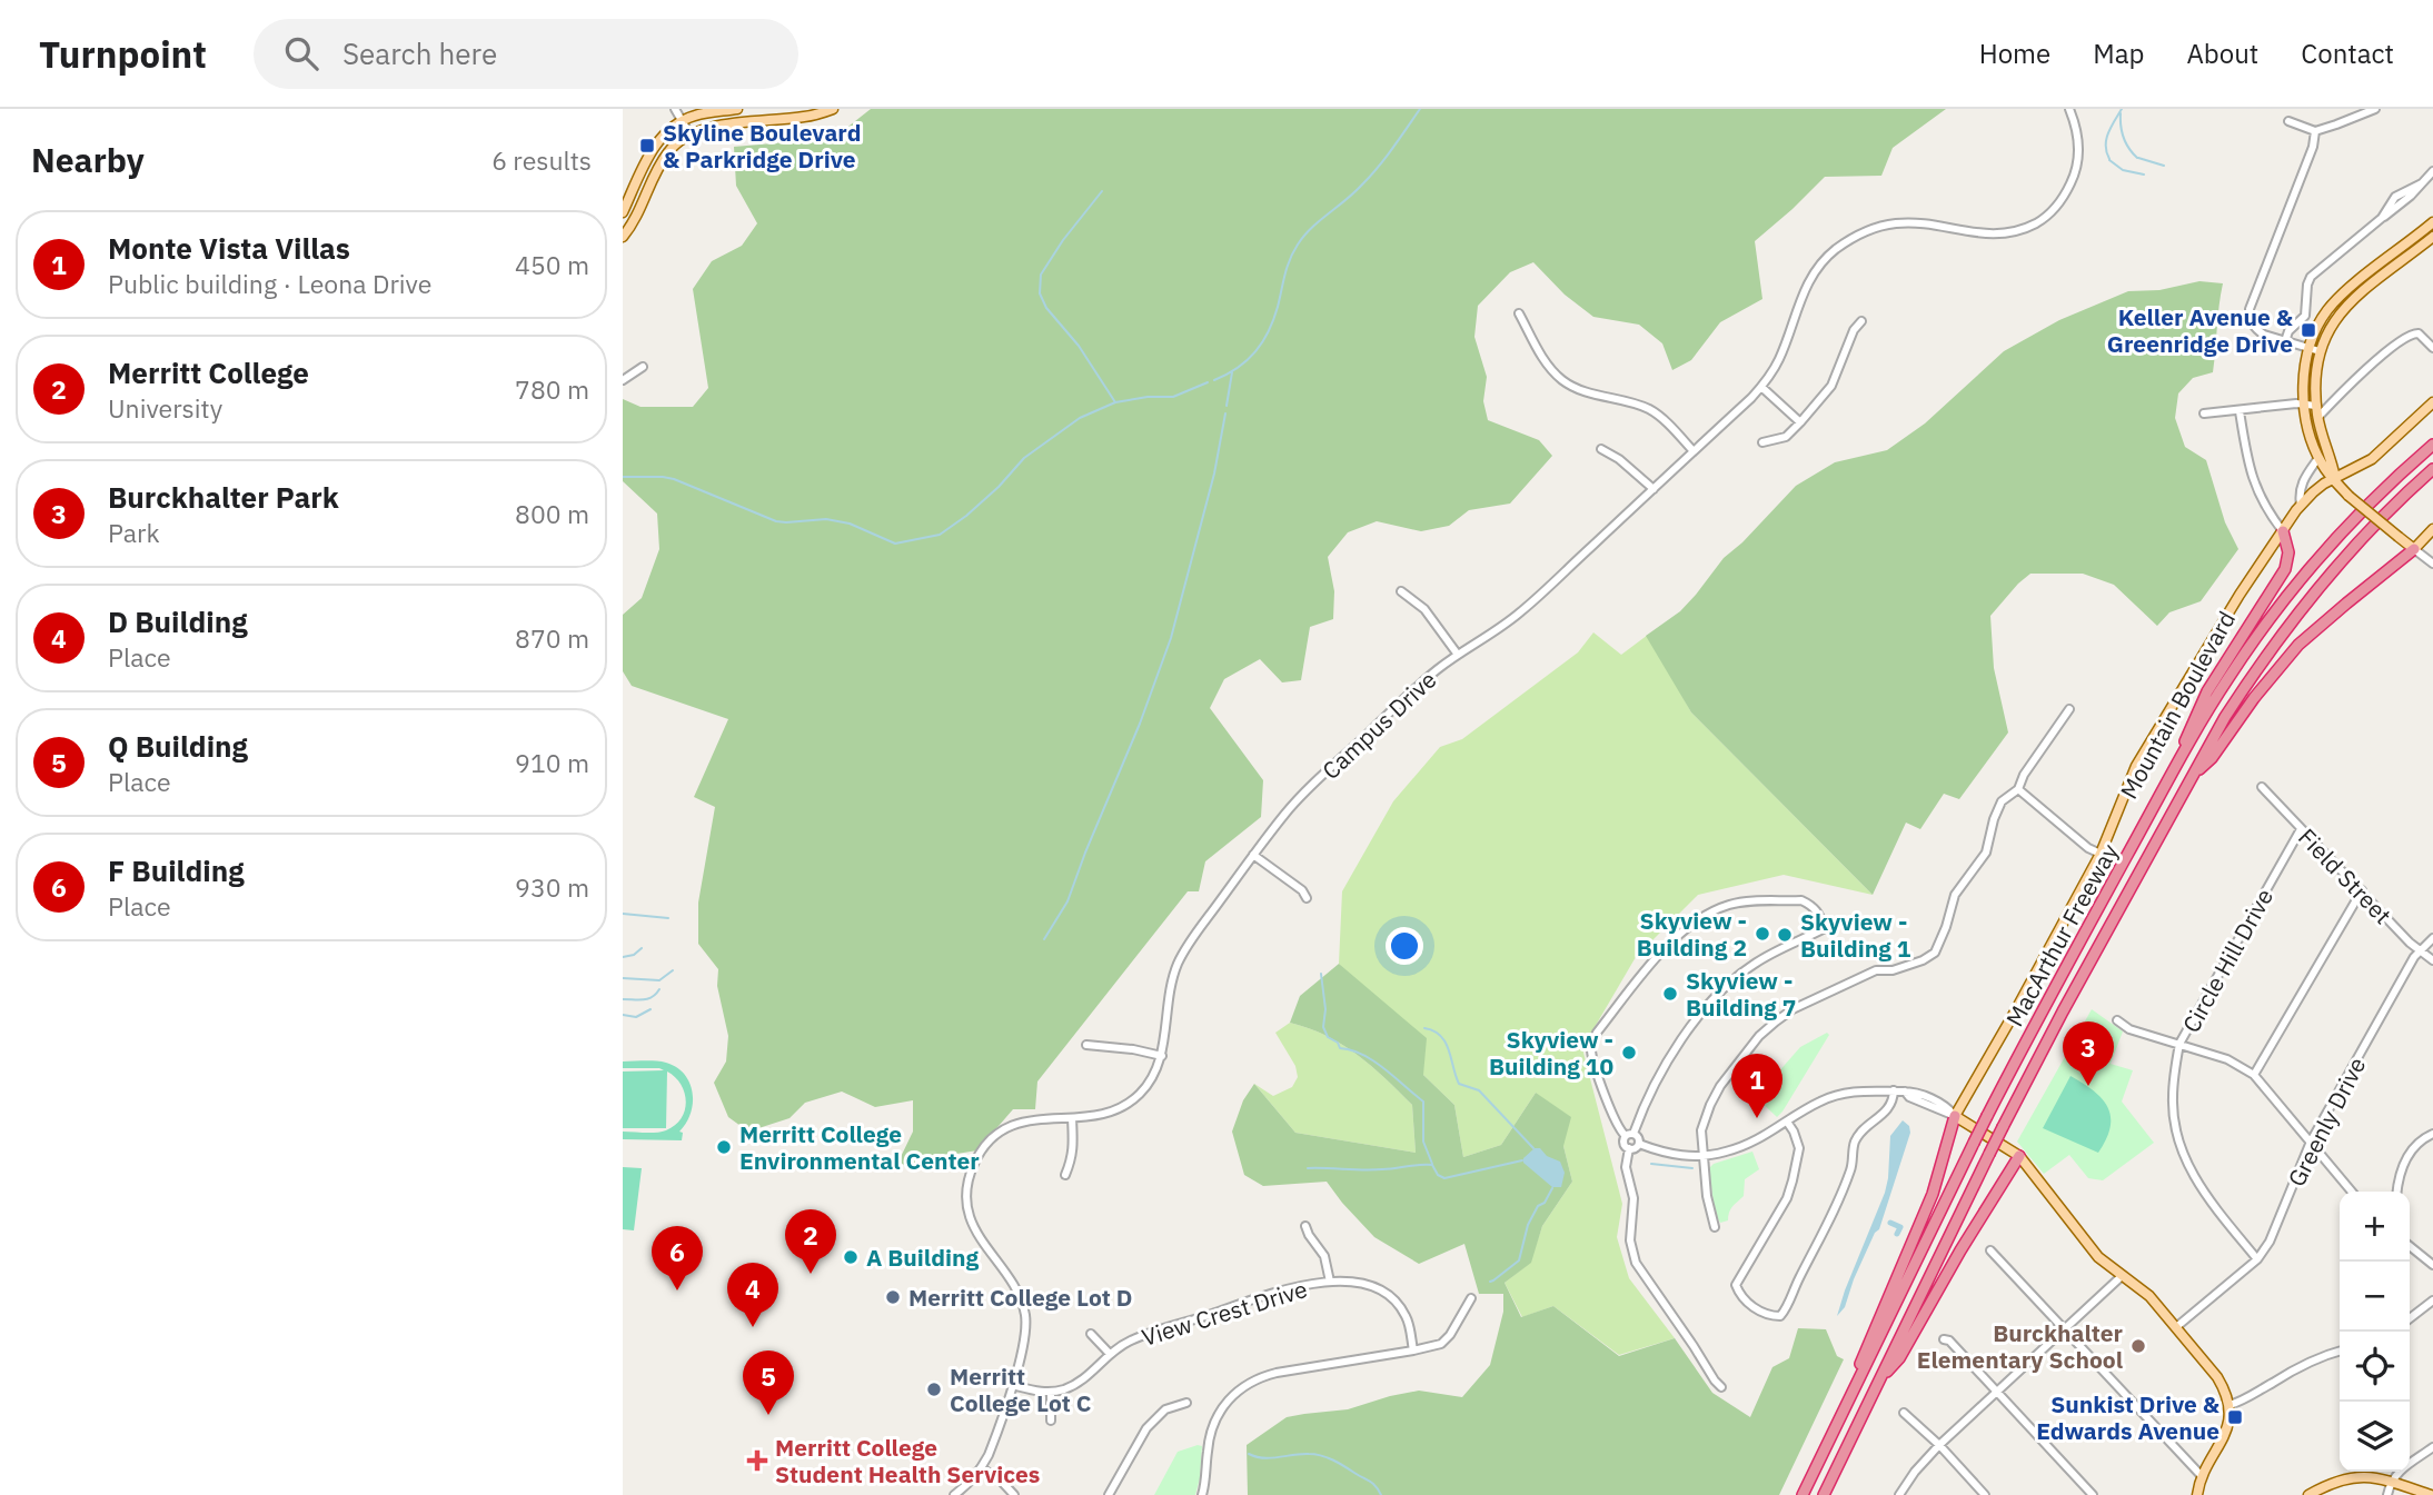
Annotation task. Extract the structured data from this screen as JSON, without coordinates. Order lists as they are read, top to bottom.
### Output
{
  "streets": {
    "highway": ["MacArthur Freeway"],
    "main road": ["Mountain Boulevard"],
    "street": [
      "Campus Drive",
      "Field Street",
      "Circle Hill Drive",
      "Greenly Drive",
      "View Crest Drive"
    ]
  },
  "crossings": [
    ["Field Street", "Circle Hill Drive"],
    ["Field Street", "Greenly Drive"],
    ["Circle Hill Drive", "Greenly Drive"]
  ],
  "places": {
    "transit": ["Skyline Boulevard & Parkridge Drive", "Keller Avenue & Greenridge Drive", "Sunkist Drive & Edwards Avenue"],
    "other": [
      "Skyview - Building 2",
      "Skyview - Building 1",
      "Skyview - Building 7",
      "Skyview - Building 10",
      "Merritt College Environmental Center",
      "A Building",
      "Merritt College Lot D",
      "Burckhalter Elementary School",
      "Merritt College Lot C"
    ],
    "health": ["Merritt College Student Health Services"]
  },
  "page": {
    "header": "Turnpoint",
    "search": "Search here",
    "nav": [
      "Home",
      "Map",
      "About",
      "Contact"
    ],
    "heading": ["Nearby", "6 results"],
    "list": [
      {
        "mark": "1",
        "name": "Monte Vista Villas",
        "note": "Public building · Leona Drive",
        "value": "450 m"
      },
      {
        "mark": "2",
        "name": "Merritt College",
        "note": "University",
        "value": "780 m"
      },
      {
        "mark": "3",
        "name": "Burckhalter Park",
        "note": "Park",
        "value": "800 m"
      },
      {
        "mark": "4",
        "name": "D Building",
        "note": "Place",
        "value": "870 m"
      },
      {
        "mark": "5",
        "name": "Q Building",
        "note": "Place",
        "value": "910 m"
      },
      {
        "mark": "6",
        "name": "F Building",
        "note": "Place",
        "value": "930 m"
      }
    ],
    "pins": [
      "3",
      "1",
      "2",
      "6",
      "4",
      "5"
    ],
    "map_buttons": ["+", "−"]
  }
}
